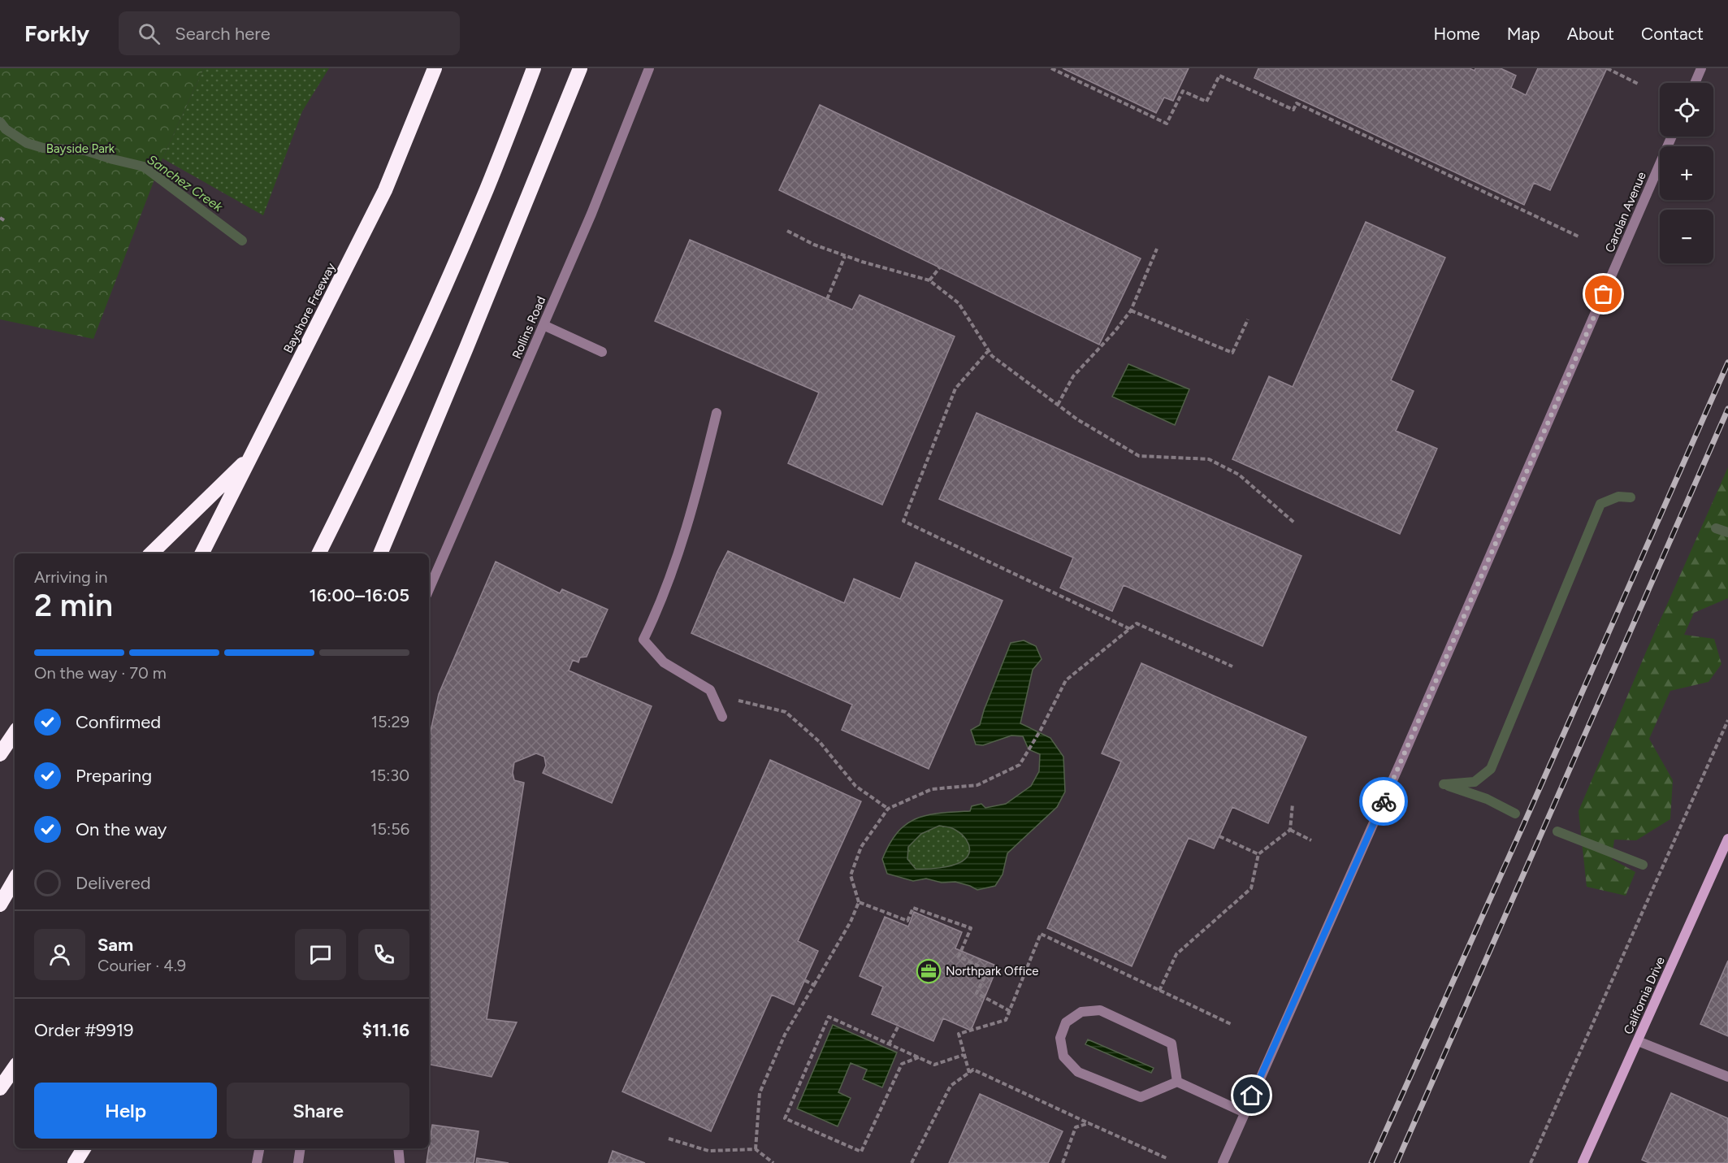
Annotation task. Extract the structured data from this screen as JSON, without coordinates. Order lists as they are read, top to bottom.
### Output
{
  "streets": {
    "highway": ["Bayshore Freeway"],
    "main road": ["California Drive"],
    "street": ["Carolan Avenue", "Rollins Road"]
  },
  "water": ["Sanchez Creek"],
  "parks": ["Bayside Park"],
  "places": {
    "office": ["Northpark Office"]
  },
  "page": {
    "header": "Forkly",
    "search": "Search here",
    "nav": [
      "Home",
      "Map",
      "About",
      "Contact"
    ],
    "map_buttons": ["+", "−"],
    "heading": ["2 min", "Arriving in", "16:00–16:05"],
    "panel": [
      "Sam",
      "Courier · 4.9",
      "Order #9919",
      "$11.16"
    ],
    "bar": "On the way · 70 m",
    "list": [
      ["Confirmed", "15:29"],
      ["Preparing", "15:30"],
      ["On the way", "15:56"],
      "Delivered"
    ],
    "buttons": ["Help", "Share"]
  }
}
